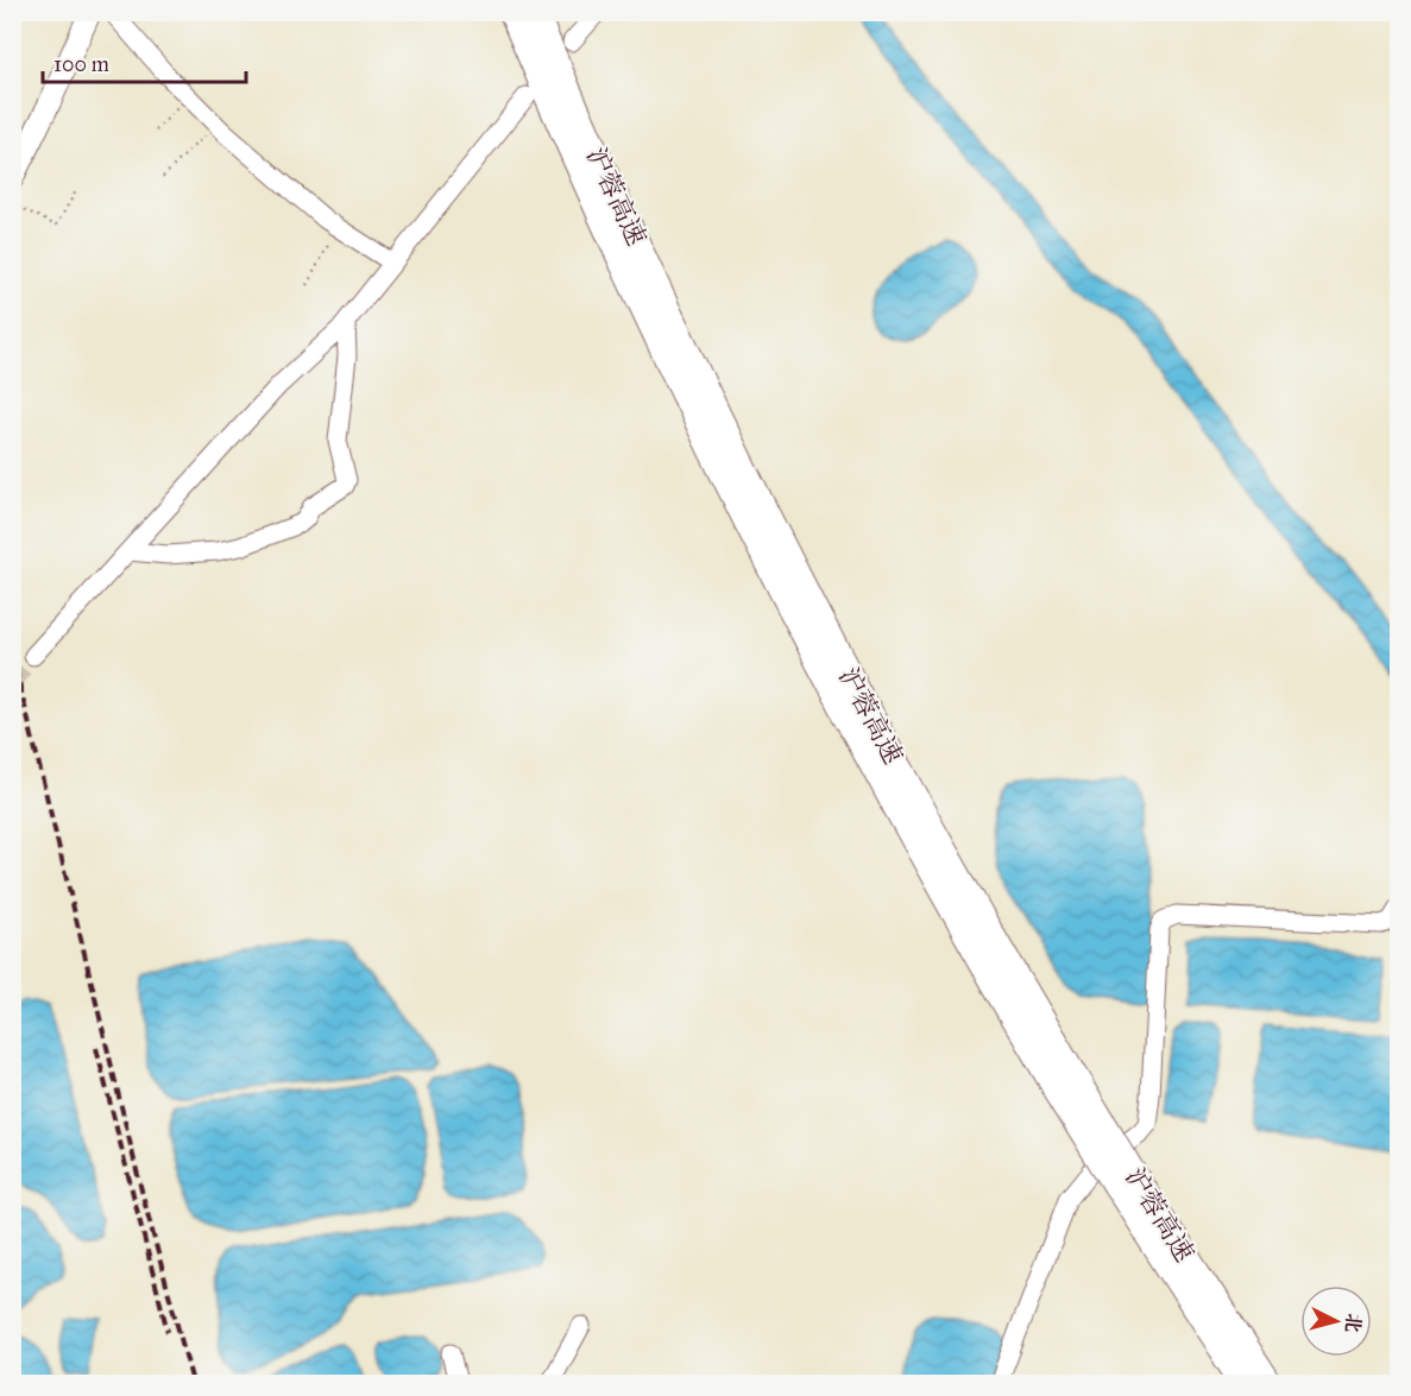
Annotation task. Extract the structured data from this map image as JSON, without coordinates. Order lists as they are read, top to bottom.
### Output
{
  "streets": {
    "highway": ["沪蓉高速"]
  },
  "scale_bar": "100 m",
  "north": "right"
}
